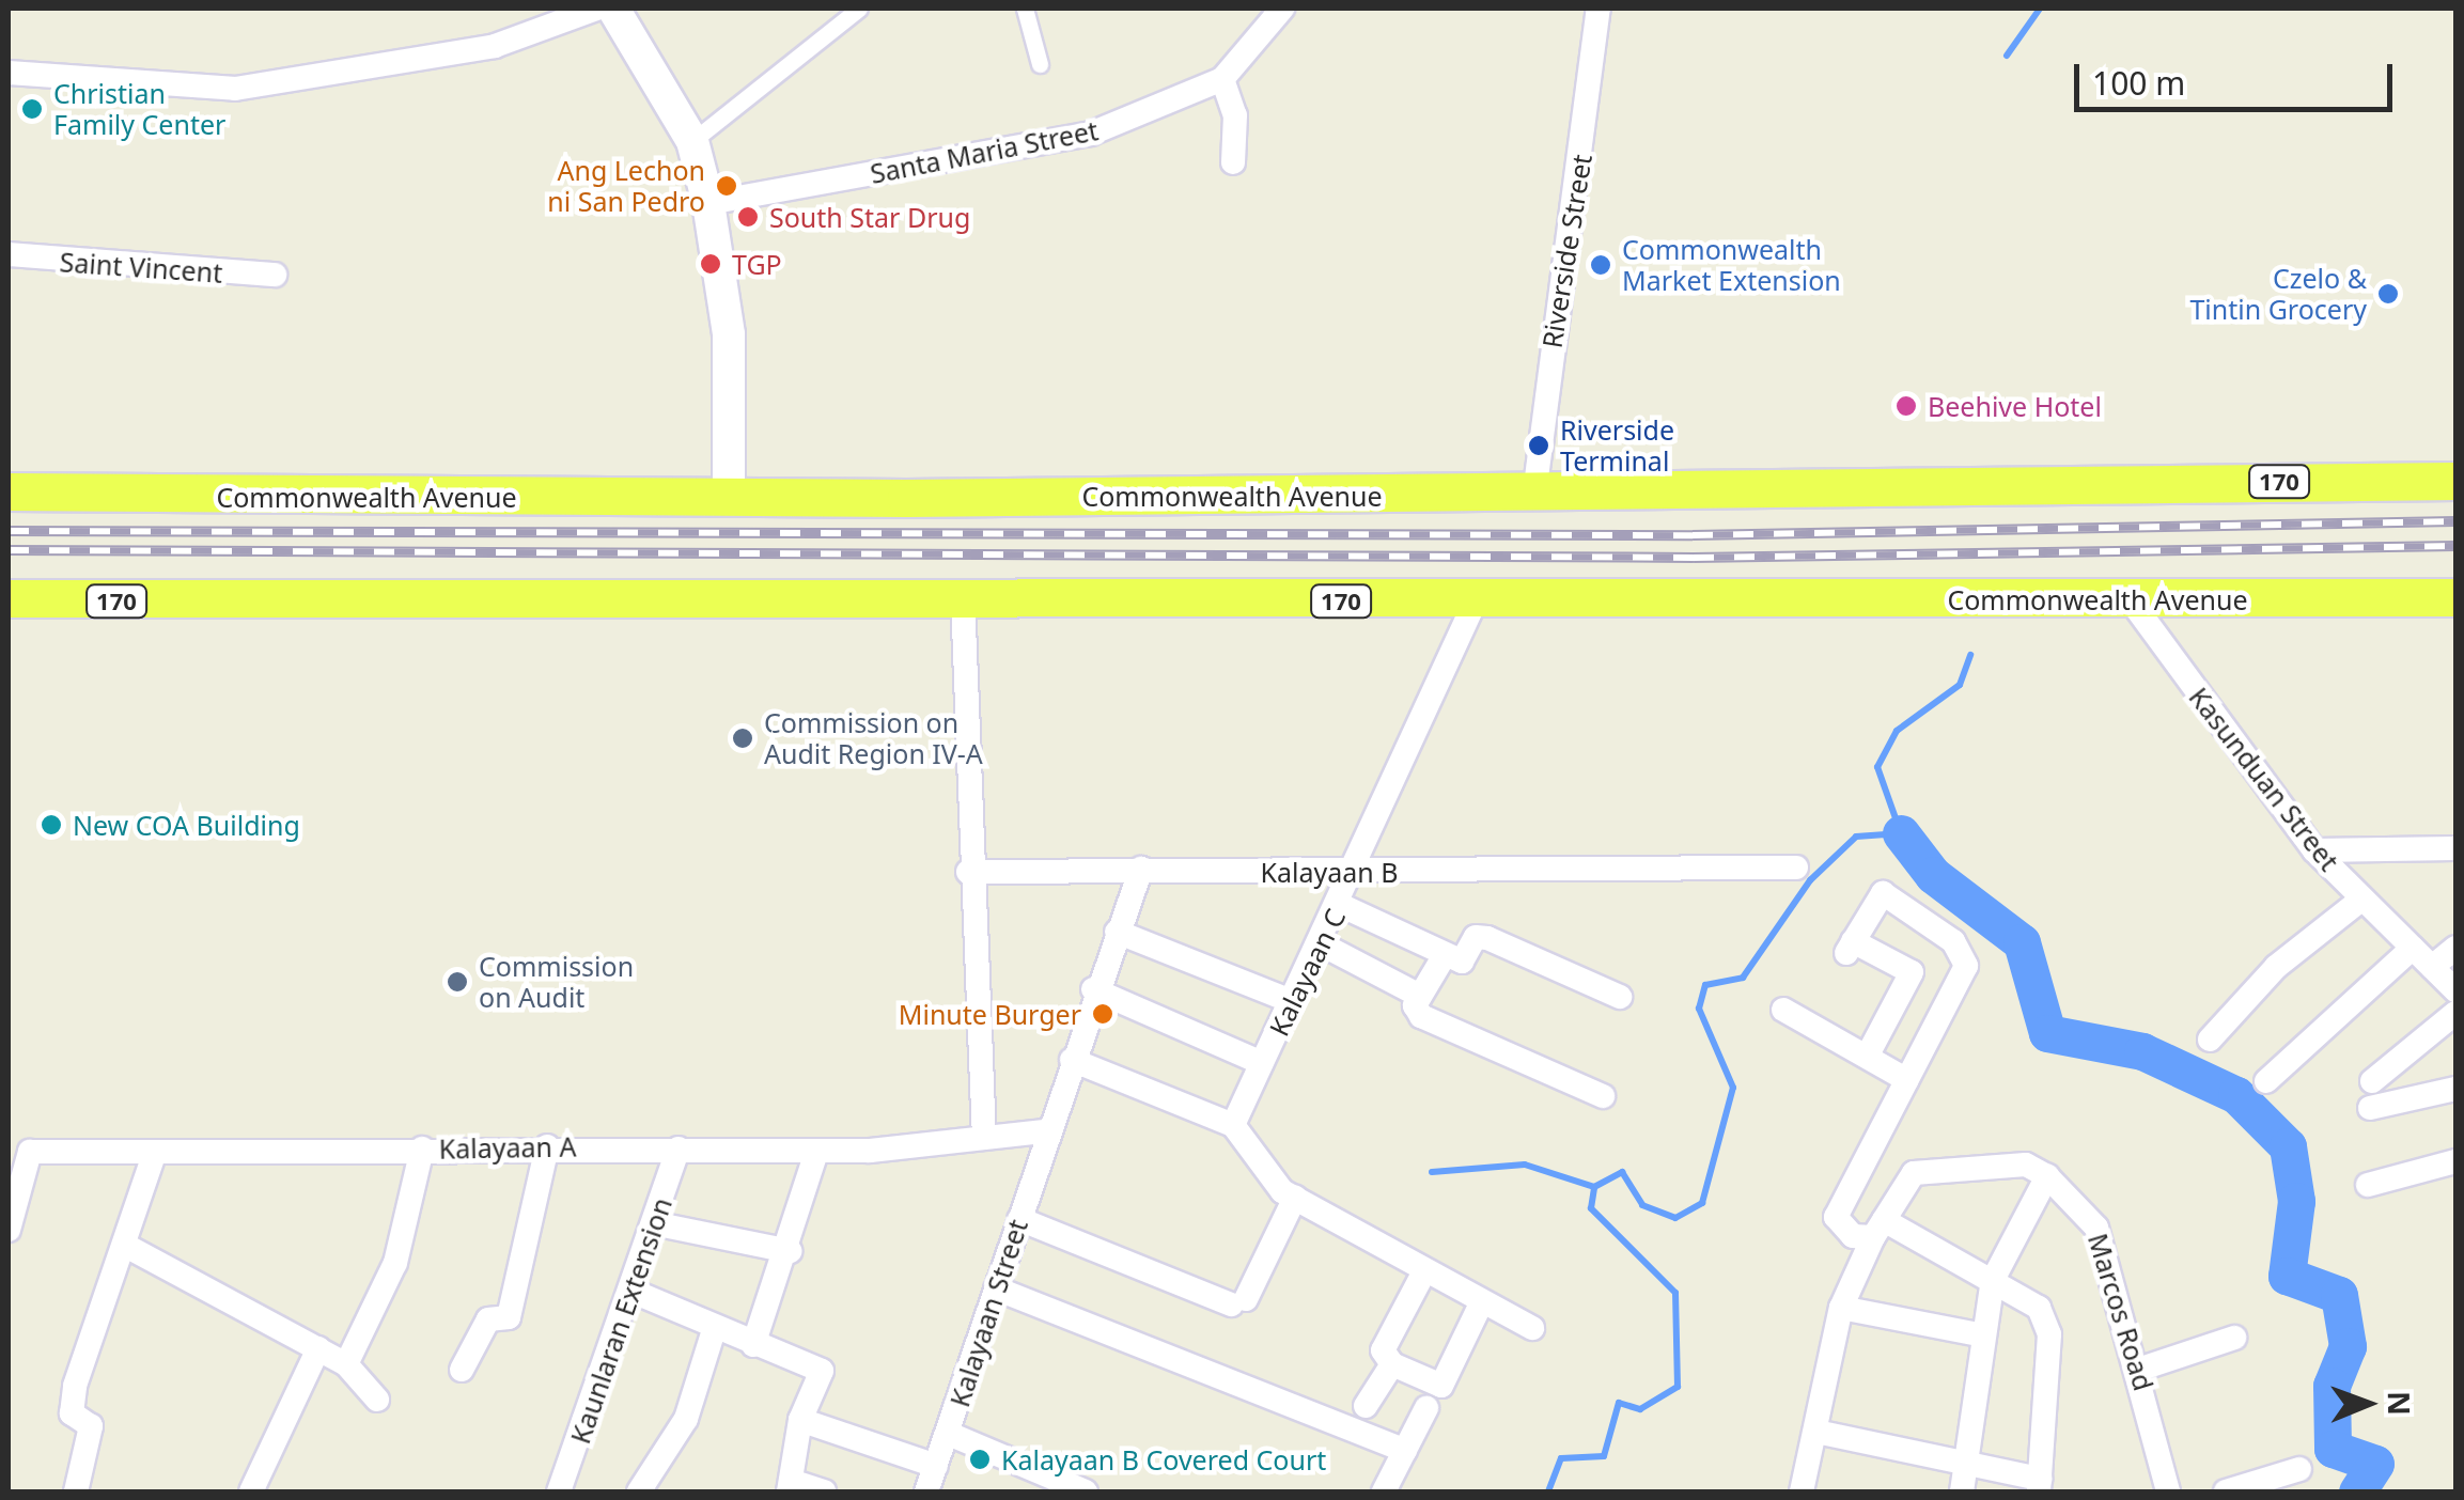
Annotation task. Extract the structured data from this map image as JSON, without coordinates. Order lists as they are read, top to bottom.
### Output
{
  "streets": {
    "main road": ["170", "Commonwealth Avenue"],
    "street": [
      "Santa Maria Street",
      "Riverside Street",
      "Saint Vincent",
      "Kasunduan Street",
      "Kalayaan B",
      "Kalayaan C",
      "Kalayaan A",
      "Marcos Road",
      "Kalayaan Street",
      "Kaunlaran Extension"
    ]
  },
  "crossings": [
    ["Riverside Street", "Commonwealth Avenue"],
    ["Commonwealth Avenue", "Kasunduan Street"],
    ["Commonwealth Avenue", "Kalayaan C"],
    ["Kalayaan B", "Kalayaan C"],
    ["Kalayaan A", "Kalayaan Street"],
    ["Kalayaan A", "Kaunlaran Extension"]
  ],
  "places": [
    "Christian Family Center",
    "Ang Lechon ni San Pedro",
    "South Star Drug",
    "TGP",
    "Commonwealth Market Extension",
    "Czelo & Tintin Grocery",
    "Beehive Hotel",
    "Riverside Terminal",
    "Commission on Audit Region IV-A",
    "New COA Building",
    "Commission on Audit",
    "Minute Burger",
    "Kalayaan B Covered Court"
  ],
  "scale_bar": "100 m",
  "north": "right"
}
